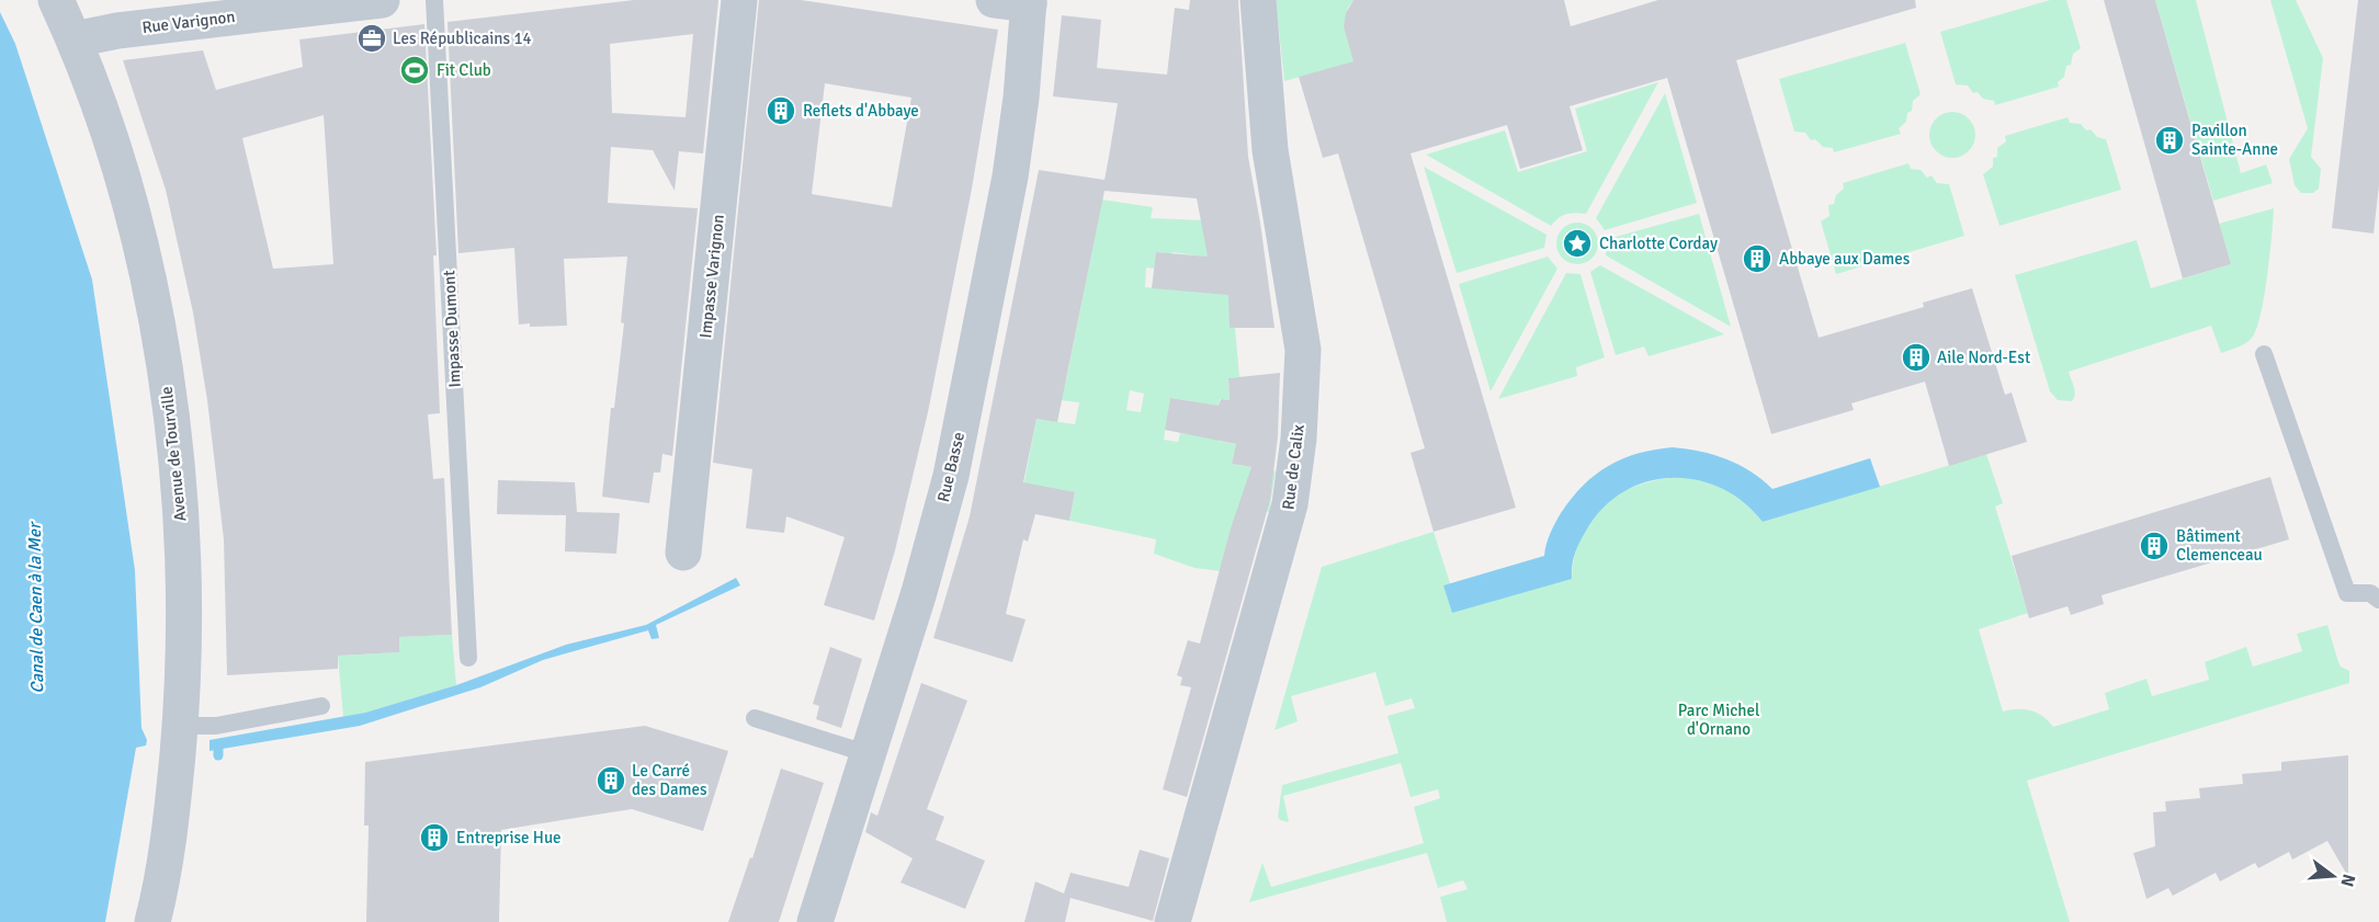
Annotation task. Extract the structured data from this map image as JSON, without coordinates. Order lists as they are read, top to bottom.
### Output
{
  "streets": {
    "street": [
      "Rue Varignon",
      "Impasse Varignon",
      "Avenue de Tourville",
      "Rue Basse",
      "Rue de Calix"
    ],
    "lane": ["Impasse Dumont"]
  },
  "crossings": [
    ["Rue Varignon", "Avenue de Tourville"]
  ],
  "water": ["Canal de Caen à la Mer"],
  "parks": ["Parc Michel d'Ornano"],
  "places": {
    "office": ["Les Républicains 14"],
    "sports": ["Fit Club"],
    "building": [
      "Reflets d'Abbaye",
      "Pavillon Sainte-Anne",
      "Abbaye aux Dames",
      "Aile Nord-Est",
      "Bâtiment Clemenceau",
      "Le Carré des Dames",
      "Entreprise Hue"
    ],
    "place": ["Charlotte Corday"]
  },
  "north": "right"
}
